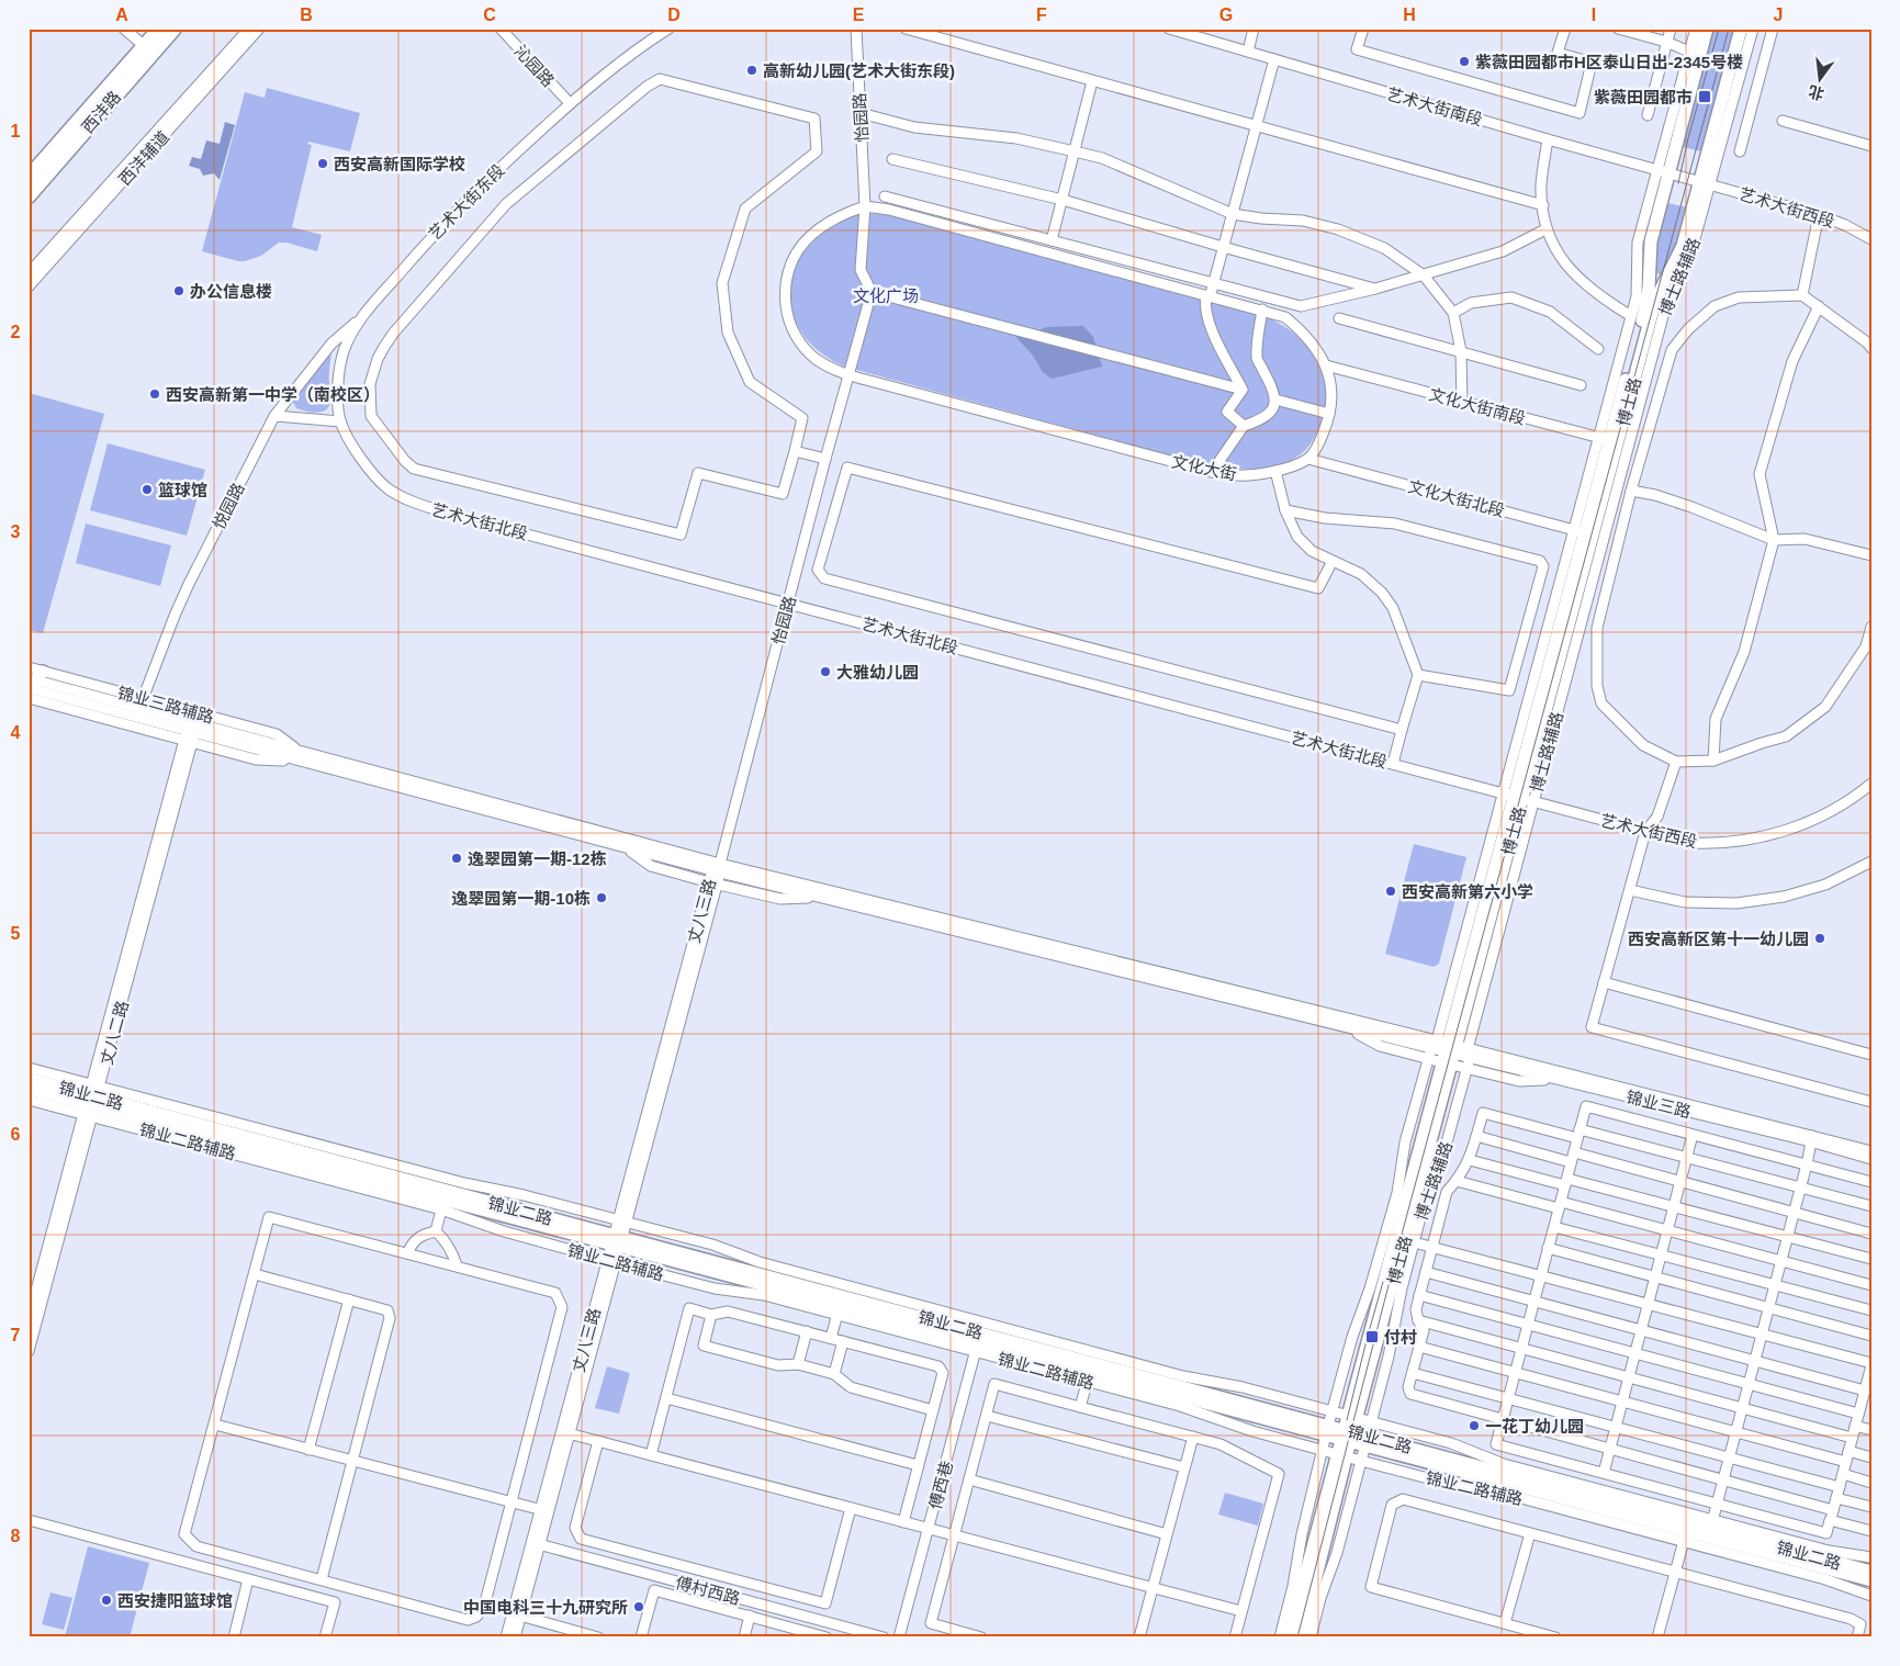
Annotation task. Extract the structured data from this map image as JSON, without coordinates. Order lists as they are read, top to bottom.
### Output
{
  "streets": {
    "highway": ["西沣路"],
    "main road": ["博士路", "锦业二路"],
    "street": [
      "沁园路",
      "艺术大街南段",
      "怡园路",
      "西沣辅道",
      "艺术大街东段",
      "艺术大街西段",
      "博士路辅路",
      "文化大街南段",
      "文化大街",
      "文化大街北段",
      "悦园路",
      "艺术大街北段",
      "锦业三路辅路",
      "丈八三路",
      "丈八二路",
      "锦业三路",
      "锦业二路辅路",
      "傅西巷",
      "傅村西路"
    ]
  },
  "crossings": [
    ["沁园路", "艺术大街东段"],
    ["艺术大街南段", "艺术大街西段"],
    ["艺术大街南段", "博士路辅路"],
    ["艺术大街南段", "博士路"],
    ["怡园路", "文化大街"],
    ["怡园路", "艺术大街北段"],
    ["怡园路", "丈八三路"],
    ["艺术大街东段", "悦园路"],
    ["艺术大街东段", "艺术大街北段"],
    ["艺术大街西段", "博士路辅路"],
    ["艺术大街西段", "博士路"],
    ["艺术大街西段", "艺术大街北段"],
    ["博士路辅路", "博士路"],
    ["博士路辅路", "文化大街南段"],
    ["博士路辅路", "文化大街北段"],
    ["博士路辅路", "艺术大街北段"],
    ["博士路辅路", "锦业二路"],
    ["博士路辅路", "锦业三路"],
    ["博士路辅路", "锦业二路辅路"],
    ["博士路", "文化大街南段"],
    ["博士路", "文化大街北段"],
    ["博士路", "艺术大街北段"],
    ["博士路", "锦业二路"],
    ["博士路", "锦业三路"],
    ["博士路", "锦业二路辅路"],
    ["文化大街南段", "文化大街"],
    ["文化大街", "文化大街北段"],
    ["悦园路", "锦业三路辅路"],
    ["锦业三路辅路", "丈八二路"],
    ["丈八三路", "锦业二路"],
    ["丈八三路", "锦业二路辅路"],
    ["丈八三路", "傅村西路"],
    ["丈八二路", "锦业二路"],
    ["丈八二路", "锦业二路辅路"],
    ["锦业二路", "锦业二路辅路"],
    ["锦业二路", "傅西巷"]
  ],
  "parks": ["文化广场"],
  "places": {
    "other": [
      "紫薇田园都市H区泰山日出-2345号楼",
      "高新幼儿园(艺术大街东段)",
      "西安高新国际学校",
      "办公信息楼",
      "西安高新第一中学（南校区）",
      "篮球馆",
      "大雅幼儿园",
      "逸翠园第一期-12栋",
      "西安高新第六小学",
      "逸翠园第一期-10栋",
      "西安高新区第十一幼儿园",
      "一花丁幼儿园",
      "西安捷阳篮球馆",
      "中国电科三十九研究所"
    ],
    "transit": ["紫薇田园都市", "付村"]
  },
  "north": "bottom",
  "grid": {
    "columns": [
      "A",
      "B",
      "C",
      "D",
      "E",
      "F",
      "G",
      "H",
      "I",
      "J"
    ],
    "rows": [
      "1",
      "2",
      "3",
      "4",
      "5",
      "6",
      "7",
      "8"
    ]
  }
}
